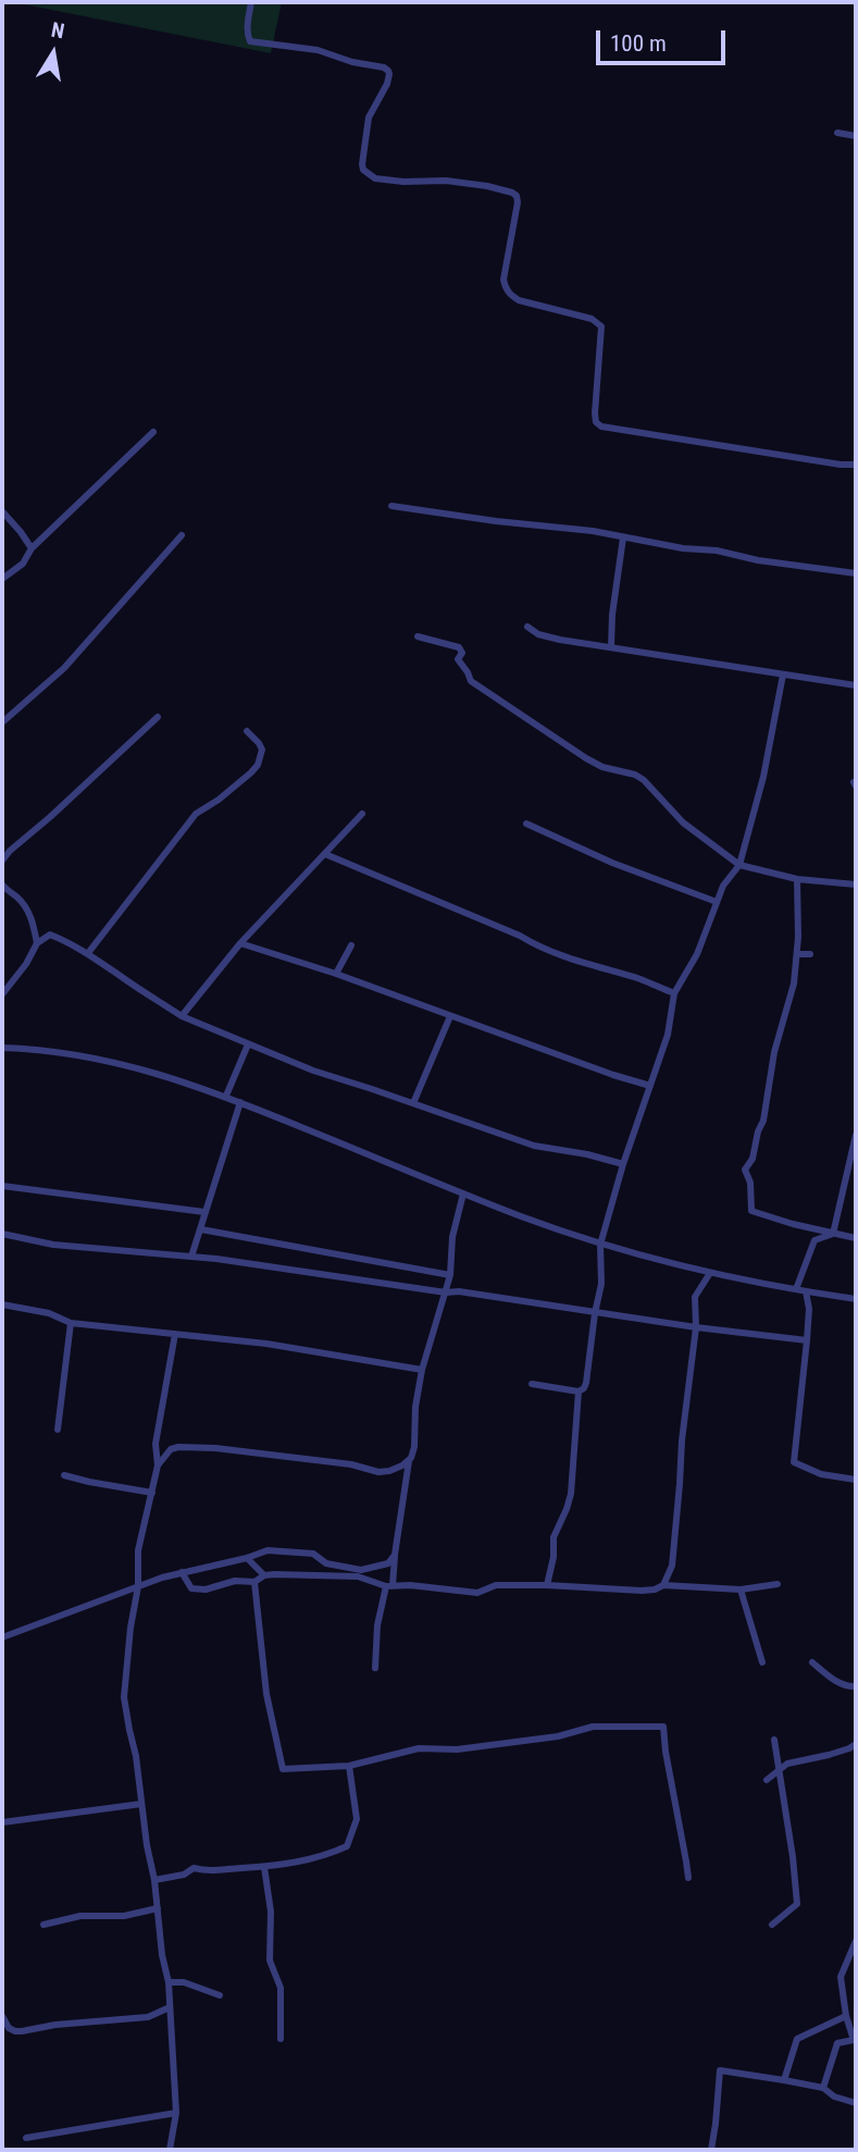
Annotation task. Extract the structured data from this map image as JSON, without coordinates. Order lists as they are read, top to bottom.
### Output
{
  "scale_bar": "100 m",
  "north": "top"
}
